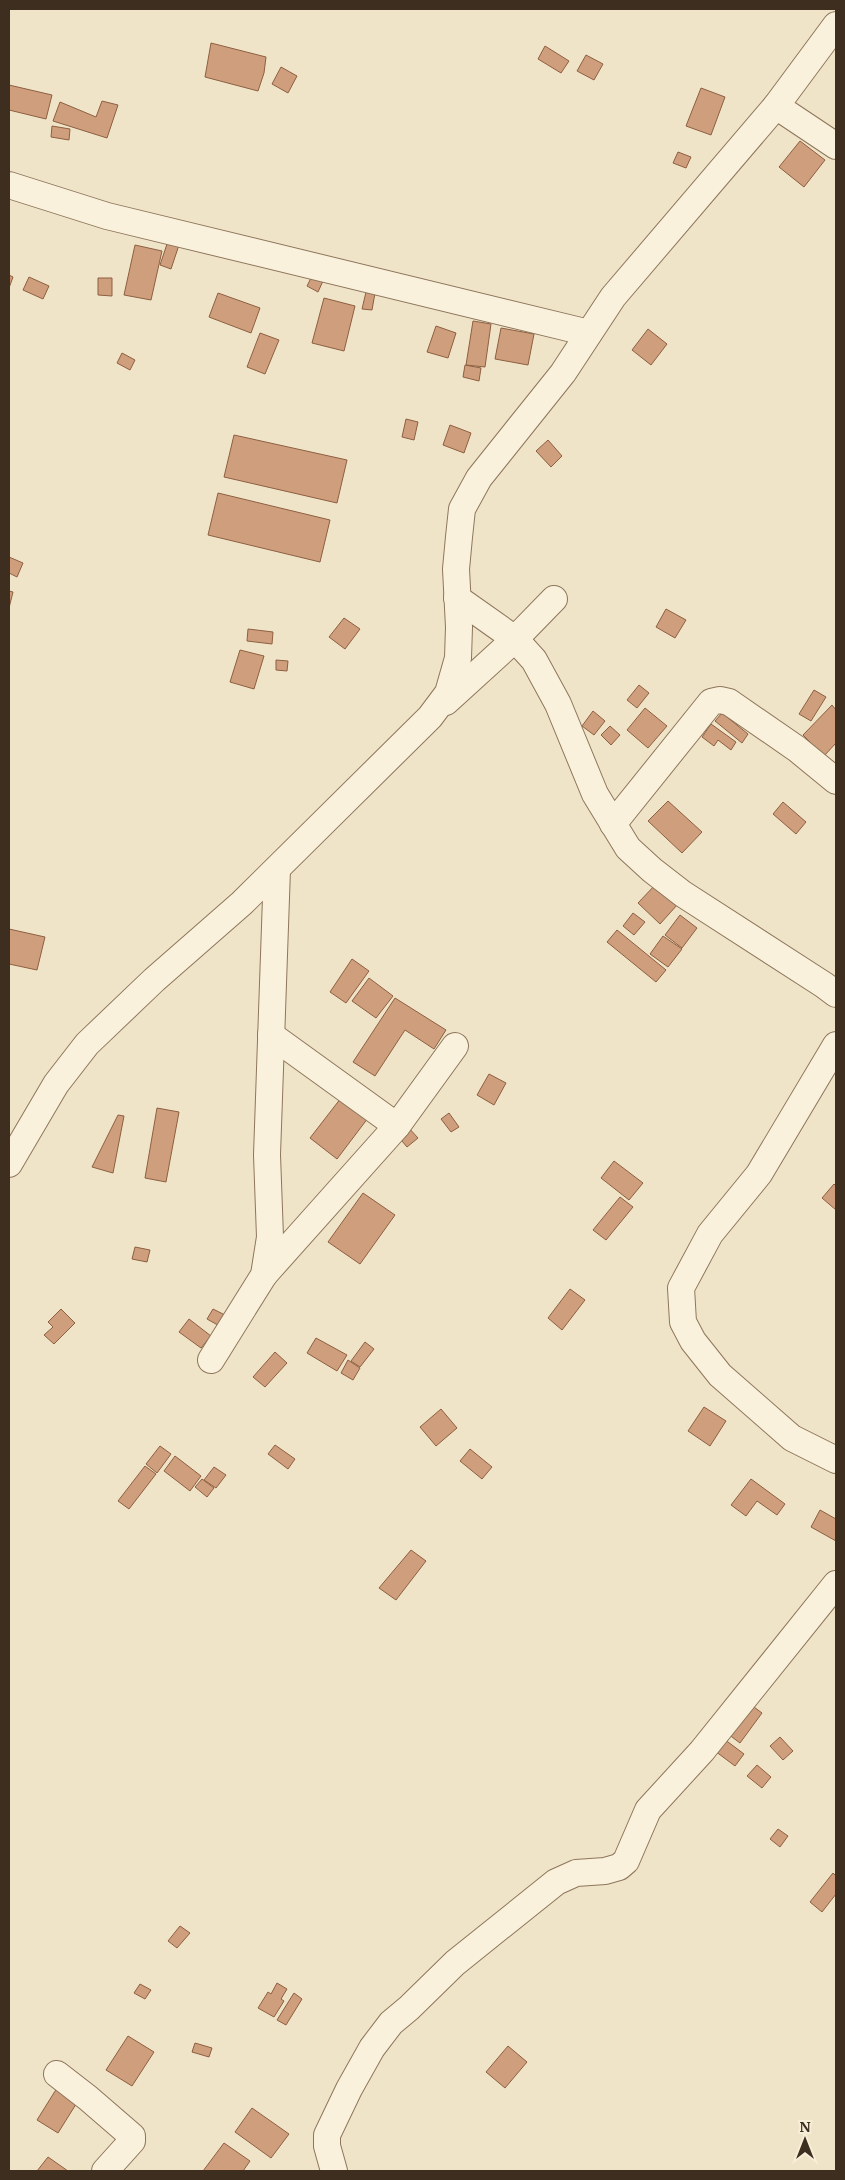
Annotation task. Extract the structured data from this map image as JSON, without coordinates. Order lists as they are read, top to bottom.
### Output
{
  "north": "top"
}
